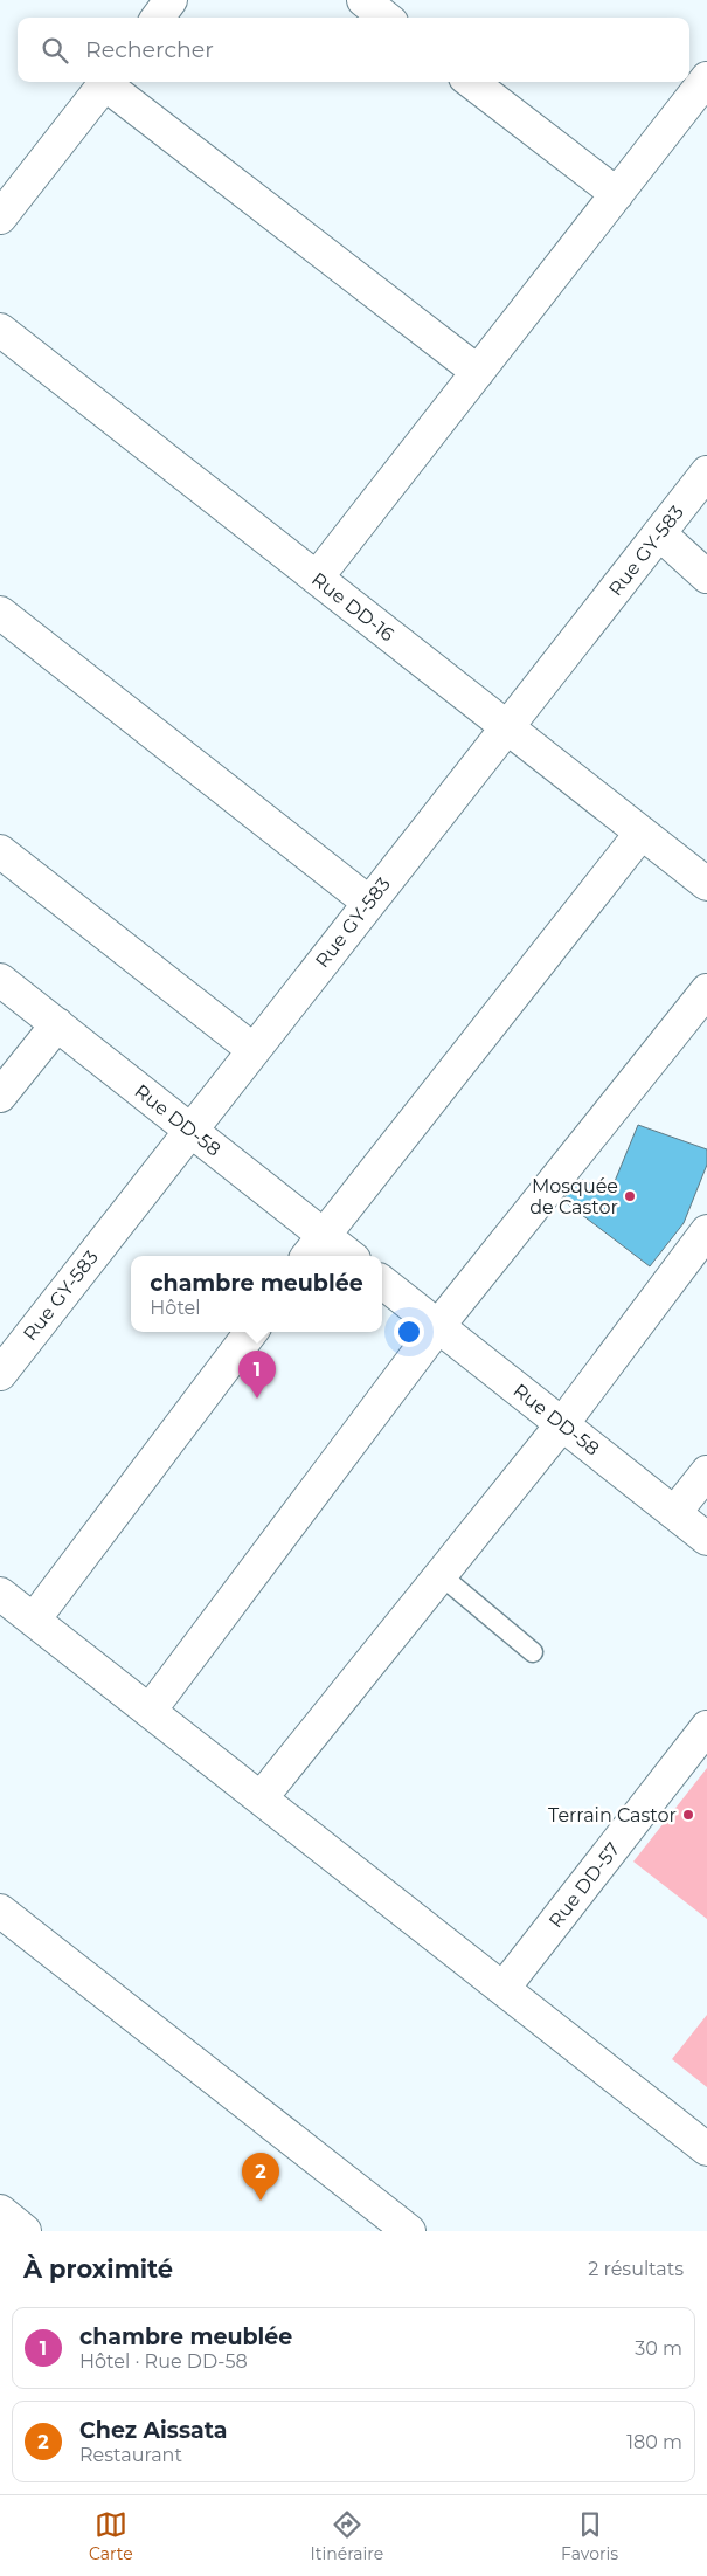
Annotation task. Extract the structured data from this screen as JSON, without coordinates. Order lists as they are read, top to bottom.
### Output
{
  "streets": {
    "street": [
      "Rue GY-583",
      "Rue DD-16",
      "Rue DD-58",
      "Rue DD-57"
    ]
  },
  "crossings": [
    ["Rue GY-583", "Rue DD-16"],
    ["Rue GY-583", "Rue DD-58"]
  ],
  "places": ["Mosquée de Castor", "Terrain Castor"],
  "page": {
    "search": "Rechercher",
    "popup": ["chambre meublée", "Hôtel"],
    "pins": ["1", "2"],
    "heading": ["À proximité", "2 résultats"],
    "list": [
      {
        "mark": "1",
        "name": "chambre meublée",
        "note": "Hôtel · Rue DD-58",
        "value": "30 m"
      },
      {
        "mark": "2",
        "name": "Chez Aissata",
        "note": "Restaurant",
        "value": "180 m"
      }
    ],
    "nav": ["Carte", "Itinéraire", "Favoris"]
  }
}
